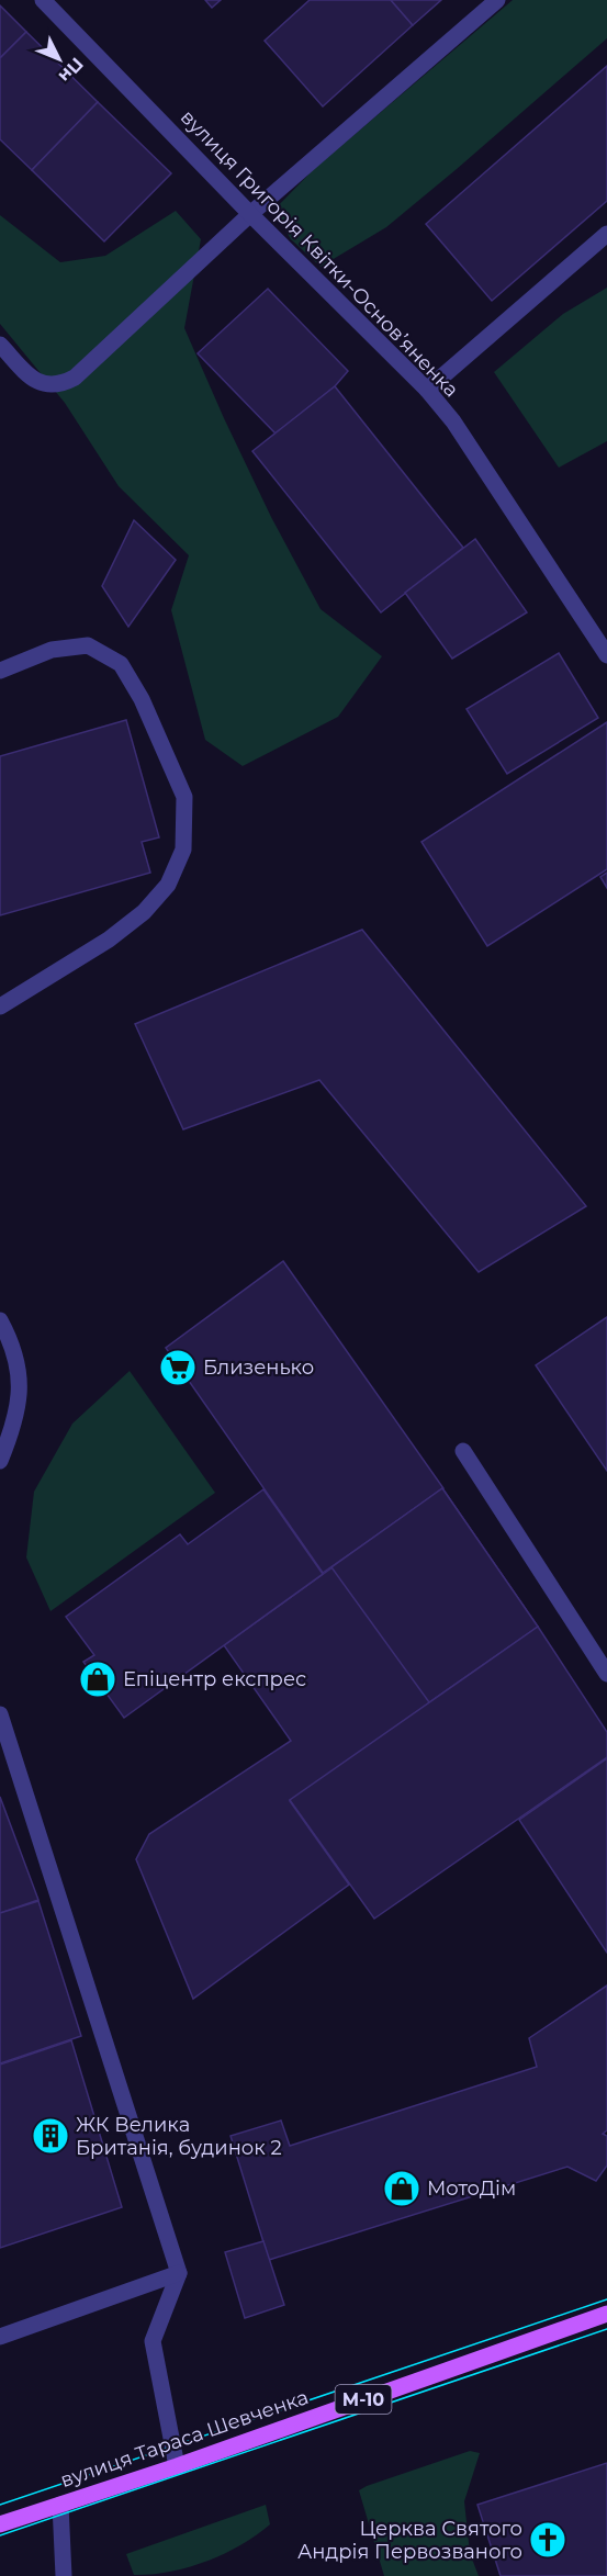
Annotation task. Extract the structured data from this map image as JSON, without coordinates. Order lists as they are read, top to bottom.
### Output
{
  "streets": {
    "main road": ["М-10", "вулиця Тараса Шевченка"],
    "street": ["вулиця Григорія Квітки-Основʼяненка"]
  },
  "places": {
    "supermarket": ["Близенько"],
    "shop": ["Епіцентр експрес", "МотоДім"],
    "building": ["ЖК Велика Британія, будинок 2"],
    "church": ["Церква Святого Андрія Первозваного"]
  },
  "north": "bottom right"
}
